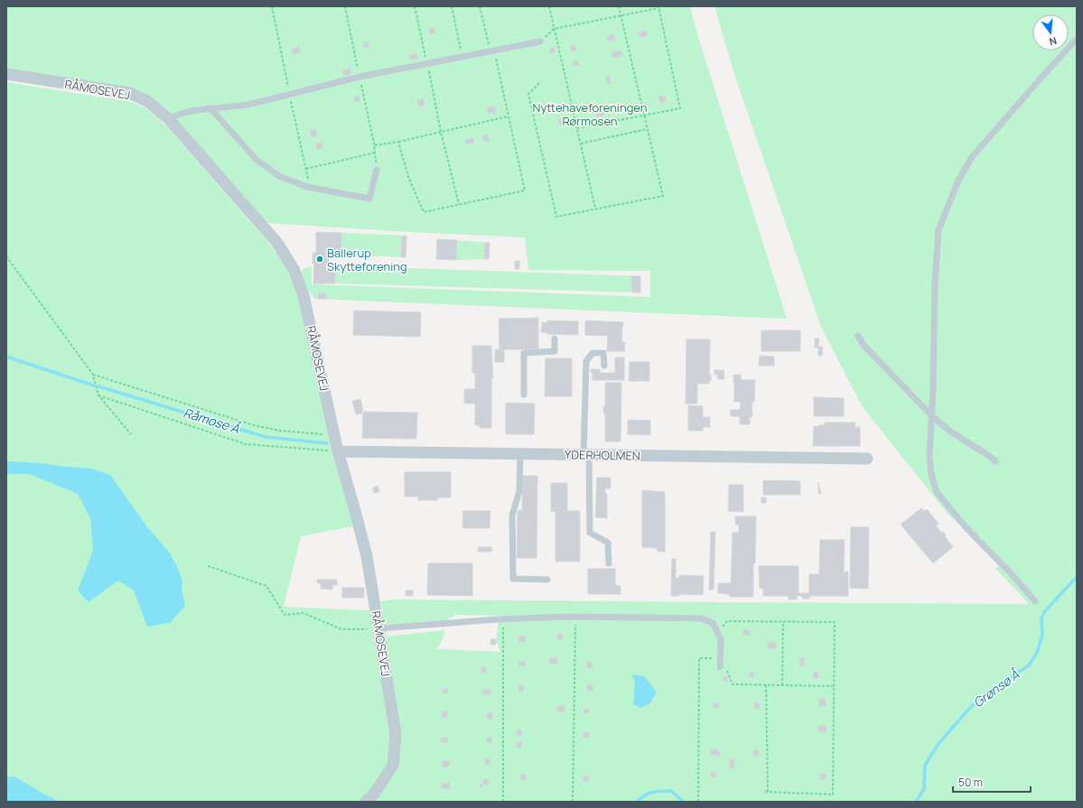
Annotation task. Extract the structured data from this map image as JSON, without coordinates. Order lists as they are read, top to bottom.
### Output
{
  "streets": {
    "street": ["RÅMOSEVEJ", "YDERHOLMEN"]
  },
  "crossings": [
    ["RÅMOSEVEJ", "YDERHOLMEN"]
  ],
  "water": ["Råmose Å", "Grønsø Å"],
  "parks": ["Nyttehaveforeningen Rørmosen"],
  "places": ["Ballerup Skytteforening"],
  "scale_bar": "50 m",
  "north": "bottom"
}
